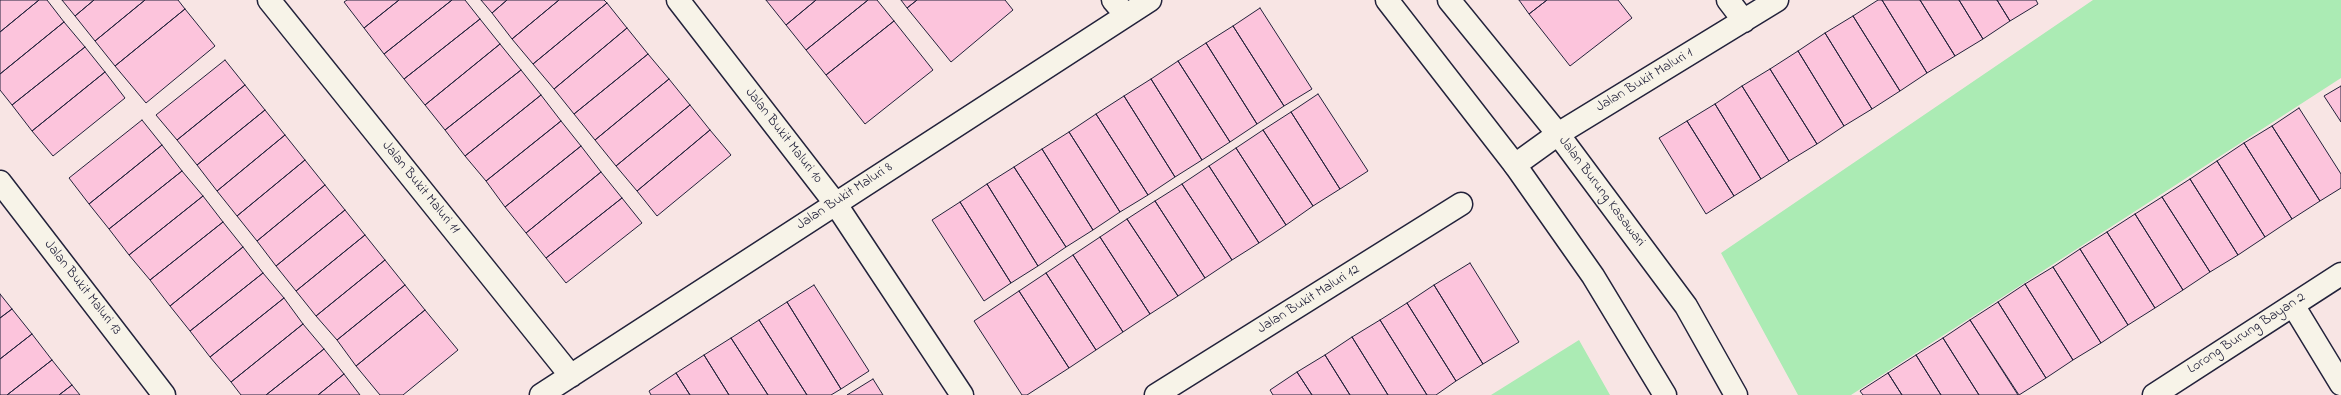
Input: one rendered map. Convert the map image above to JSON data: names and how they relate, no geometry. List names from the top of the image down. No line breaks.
{"streets":{"street":["Jalan Bukit Maluri 1","Jalan Bukit Maluri 10","Jalan Bukit Maluri 11","Jalan Burung Kasawari","Jalan Bukit Maluri 8","Jalan Bukit Maluri 13","Jalan Bukit Maluri 12","Lorong Burung Bayan 2"]},"crossings":[["Jalan Bukit Maluri 1","Jalan Burung Kasawari"],["Jalan Bukit Maluri 10","Jalan Bukit Maluri 8"],["Jalan Bukit Maluri 11","Jalan Bukit Maluri 8"]]}
